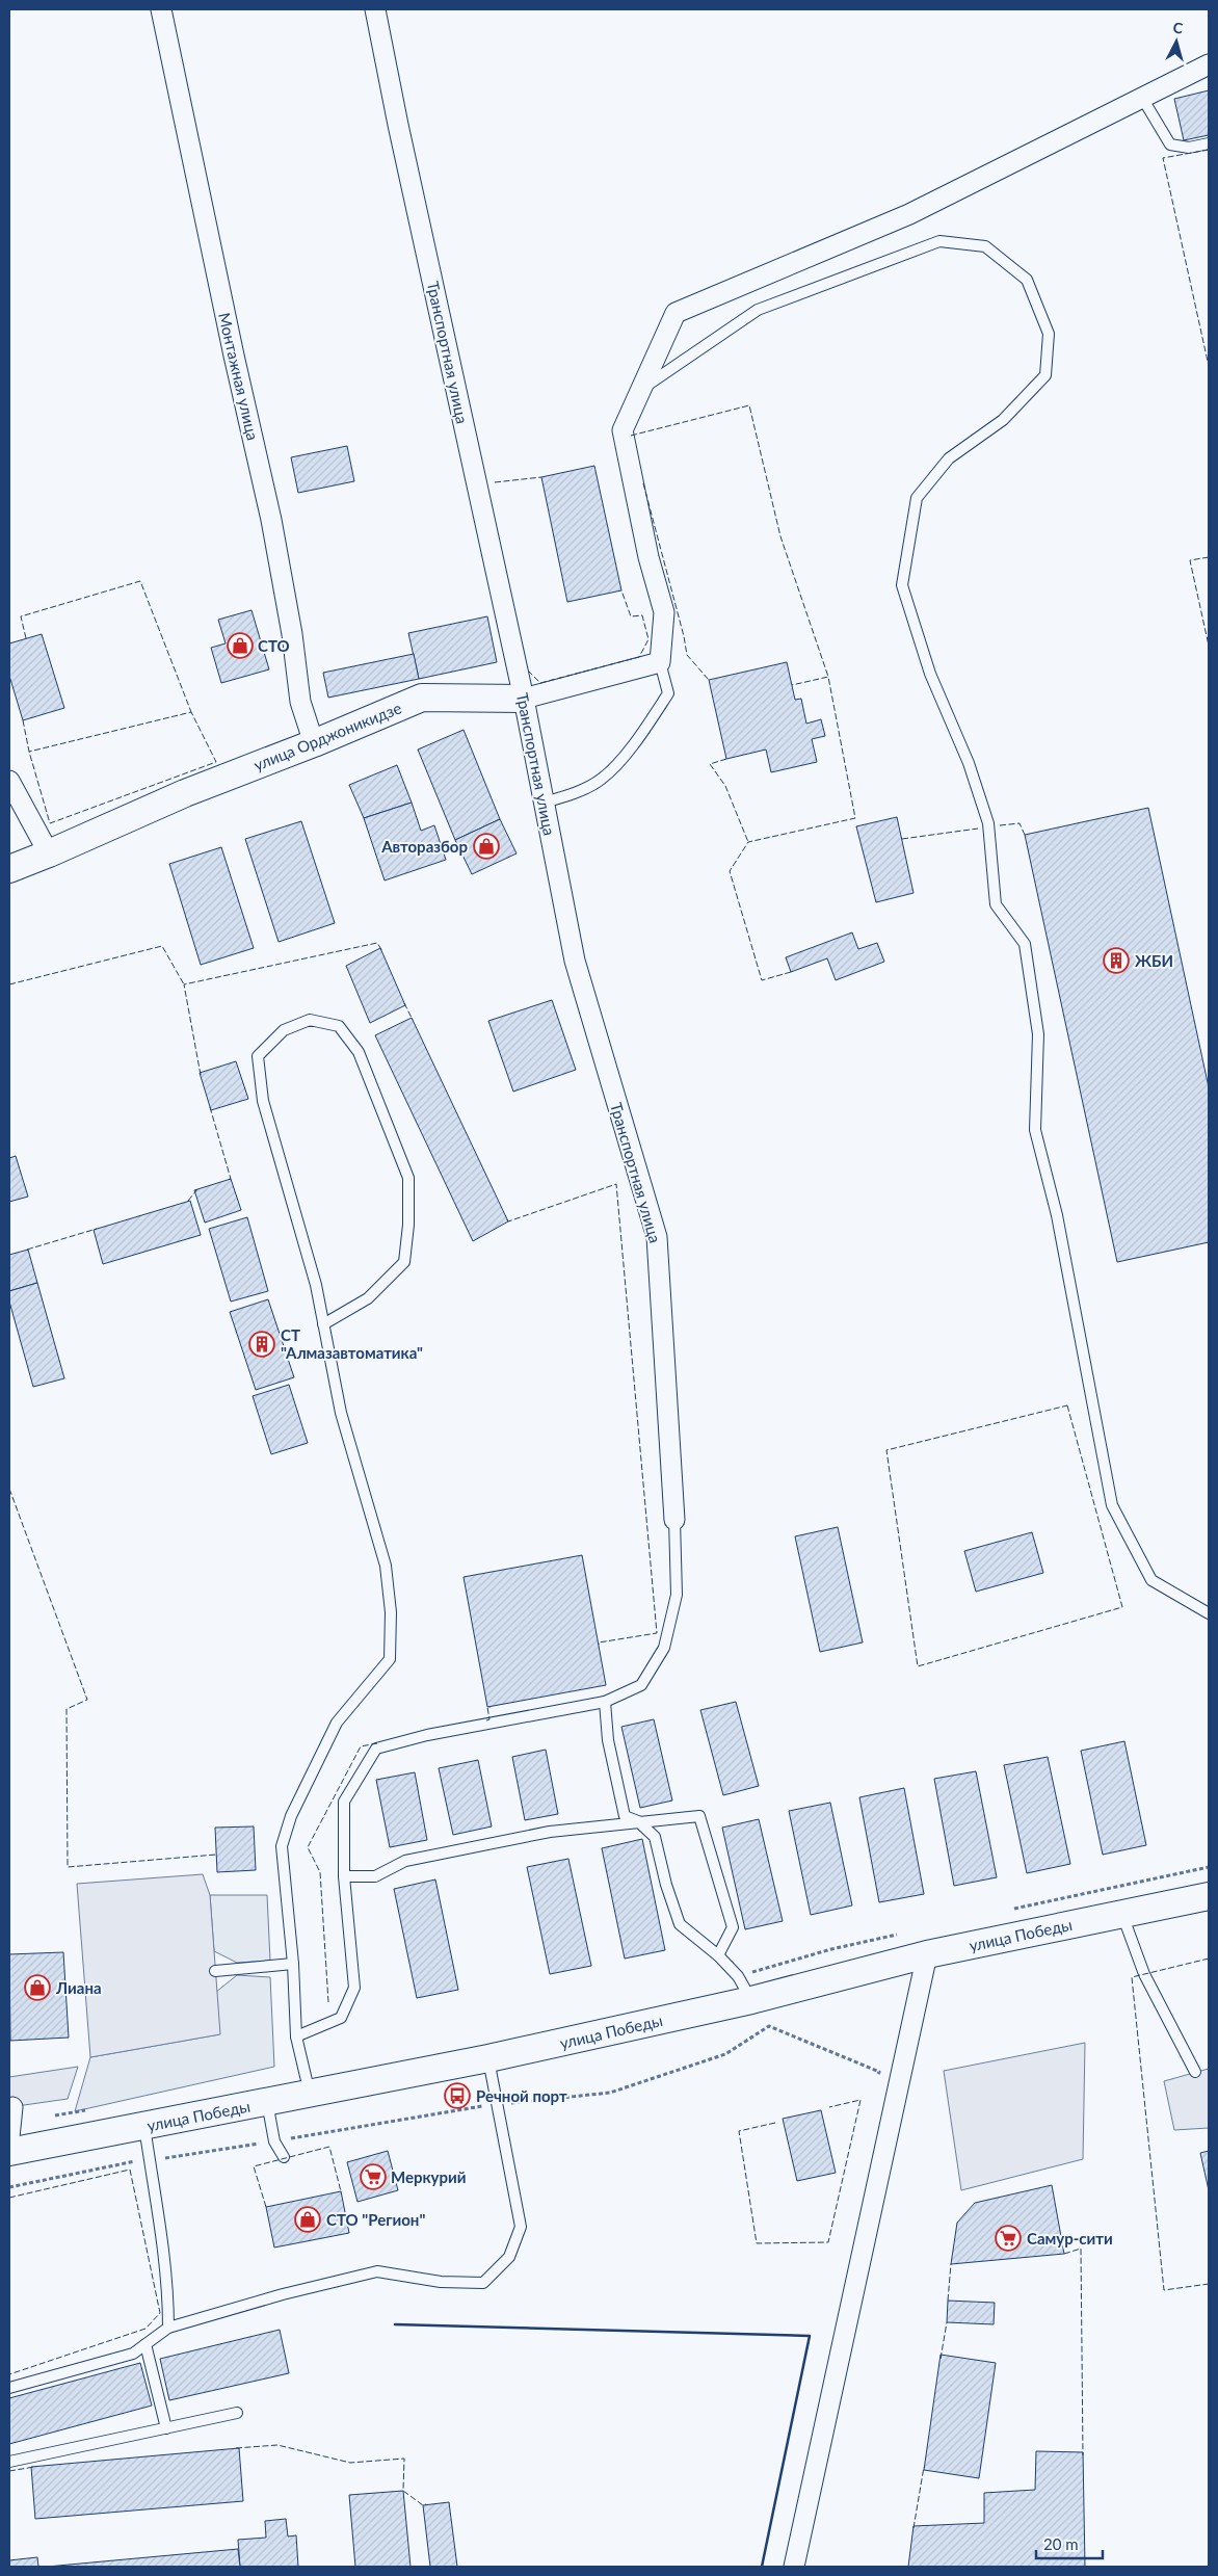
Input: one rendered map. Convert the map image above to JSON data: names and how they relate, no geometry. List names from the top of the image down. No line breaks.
{"streets":{"main road":["улица Орджоникидзе","улица Победы"],"street":["Транспортная улица","Монтажная улица"]},"crossings":[["Транспортная улица","улица Орджоникидзе"],["Монтажная улица","улица Орджоникидзе"]],"places":{"shop":["СТО","Авторазбор","Лиана","СТО \"Регион\""],"building":["ЖБИ","СТ \"Алмазавтоматика\""],"bus stop":["Речной порт"],"supermarket":["Меркурий","Самур-сити"]},"scale_bar":"20 m","north":"top"}
